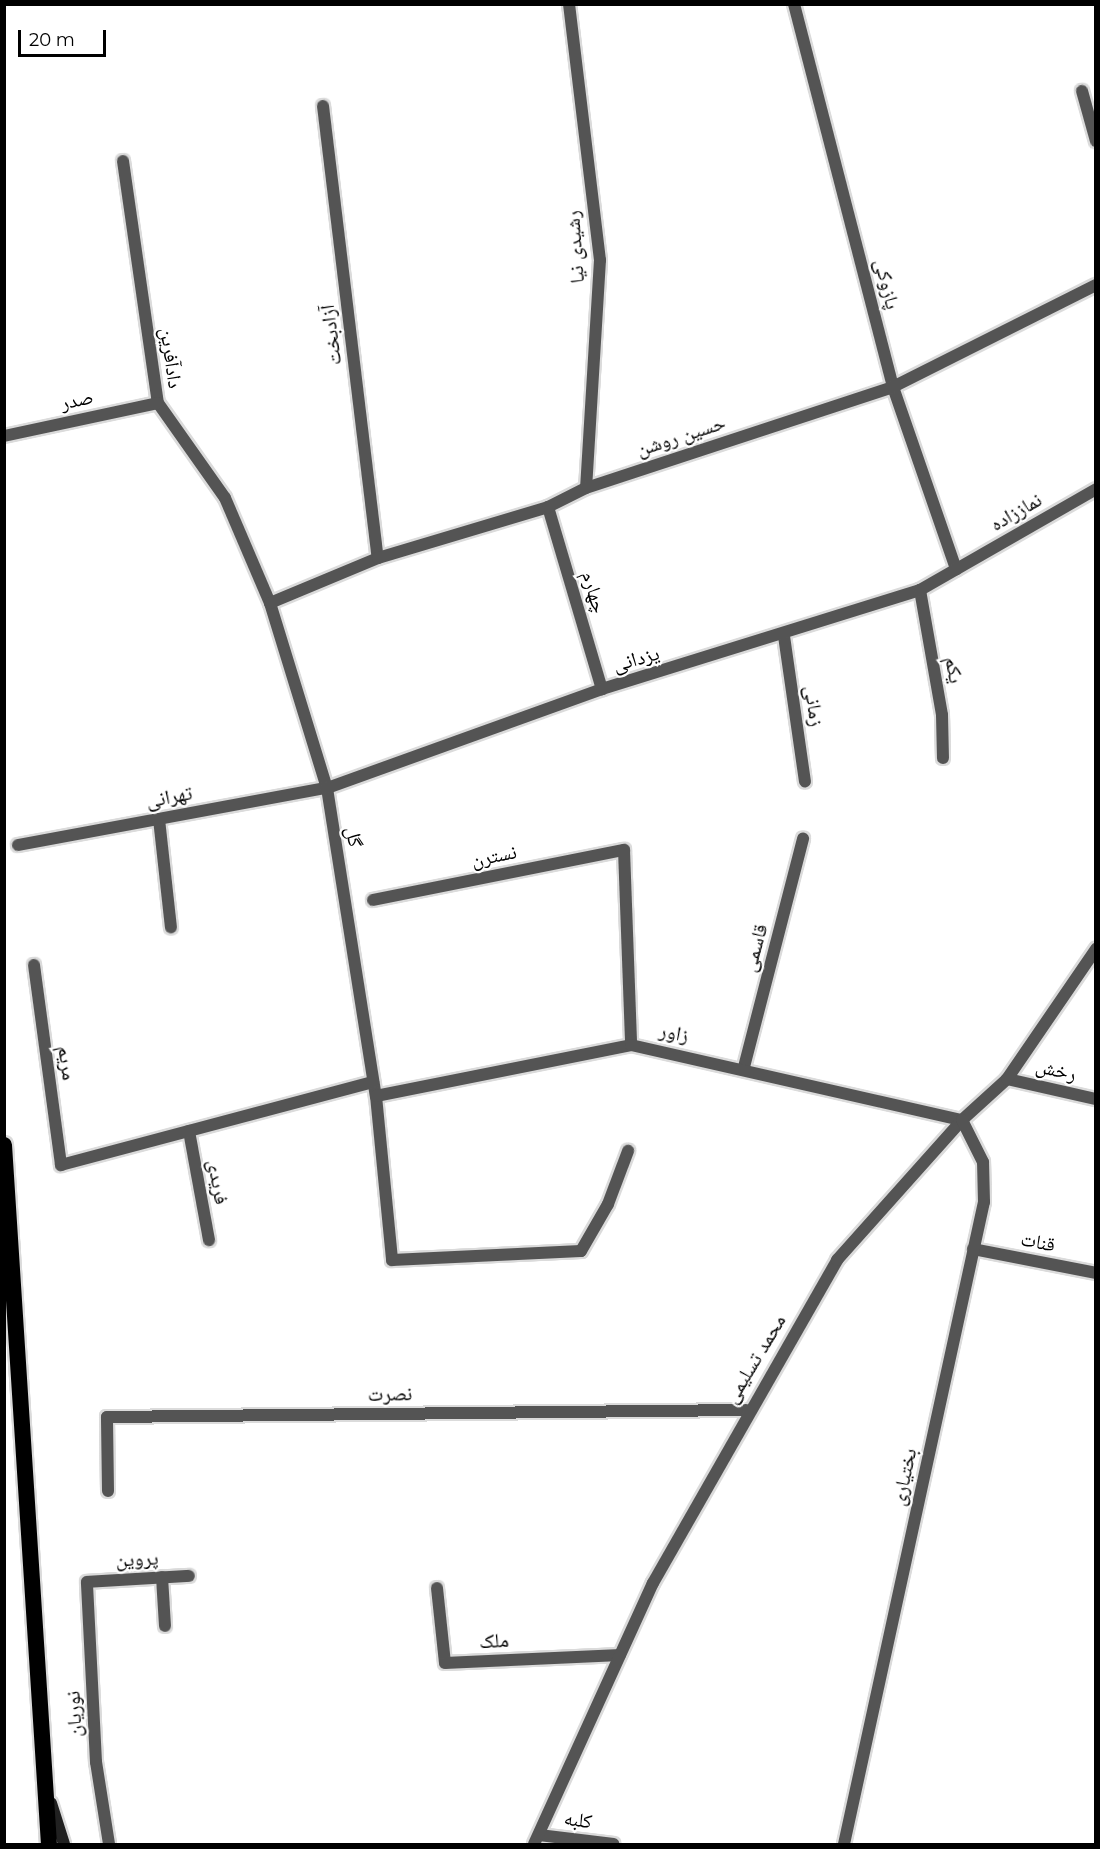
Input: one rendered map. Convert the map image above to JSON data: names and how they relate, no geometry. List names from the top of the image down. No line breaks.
{"streets":{"street":["رشیدی نیا","پازوکی","آزادبخت","دادآفرین","صدر","حسین روشن","نماززاده","چهارم","یزدانی","یکم","زمانی","تهرانی","گل","نسترن","قاسمی","زاور","مریم","رخش","فریدی","قنات","محمد تسلیمی","نصرت","بختیاری","پروین","ملک","نوریان","کلبه"]},"crossings":[["رشیدی نیا","حسین روشن"],["پازوکی","حسین روشن"],["پازوکی","نماززاده"],["پازوکی","یزدانی"],["آزادبخت","حسین روشن"],["دادآفرین","صدر"],["دادآفرین","حسین روشن"],["دادآفرین","گل"],["حسین روشن","چهارم"],["حسین روشن","گل"],["نماززاده","یزدانی"],["چهارم","یزدانی"],["یزدانی","یکم"],["یزدانی","زمانی"],["یزدانی","تهرانی"],["یزدانی","گل"],["تهرانی","گل"],["گل","زاور"],["نسترن","زاور"],["قاسمی","زاور"],["زاور","محمد تسلیمی"],["زاور","بختیاری"],["مریم","فریدی"],["رخش","محمد تسلیمی"],["قنات","بختیاری"],["محمد تسلیمی","نصرت"],["محمد تسلیمی","بختیاری"],["محمد تسلیمی","ملک"],["محمد تسلیمی","کلبه"],["پروین","نوریان"]],"scale_bar":"20 m"}
